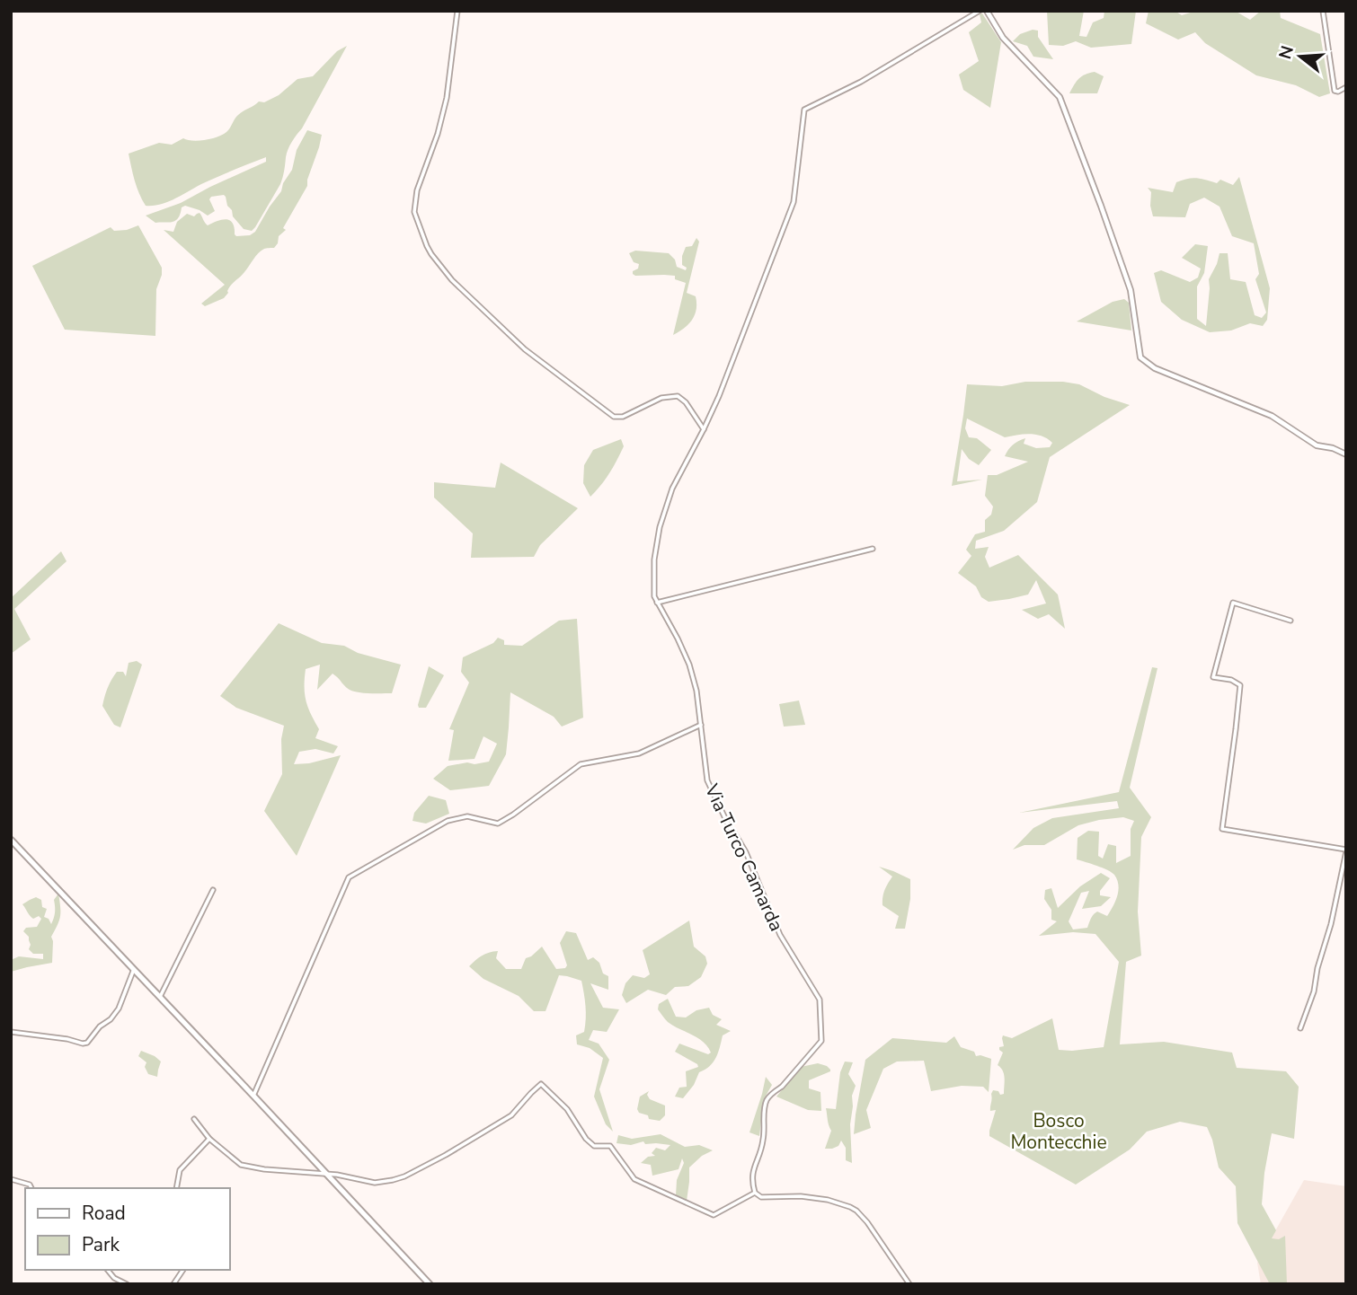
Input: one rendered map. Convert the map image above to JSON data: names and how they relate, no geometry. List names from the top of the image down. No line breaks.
{"streets":{"street":["Via Turco Camarda"]},"parks":["Bosco Montecchie"],"legend":["Road","Park"],"north":"left"}
